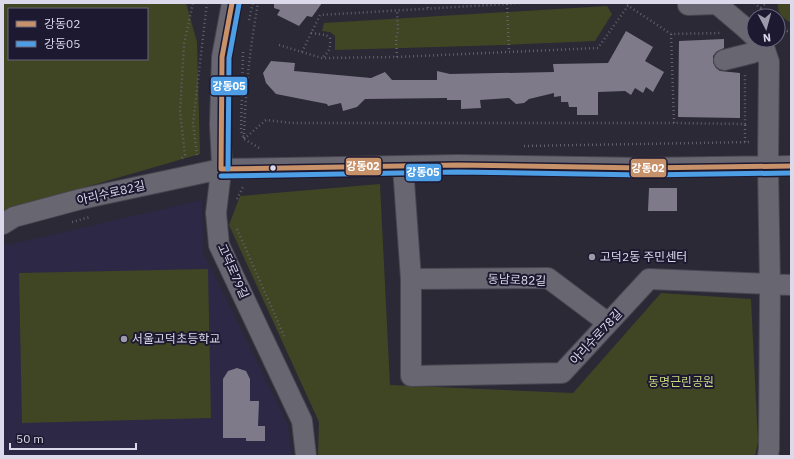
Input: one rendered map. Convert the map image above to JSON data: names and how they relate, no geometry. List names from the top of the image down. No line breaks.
{"streets":{"street":["아리수로82길","고덕로79길","동남로82길","아리수로78길"]},"crossings":[["아리수로82길","고덕로79길"],["동남로82길","아리수로78길"]],"parks":["동명근린공원"],"places":["고덕2동 주민센터","서울고덕초등학교"],"lines":["transit line 강동02","transit line 강동05"],"legend":["강동02","강동05"],"scale_bar":"50 m","north":"bottom"}
